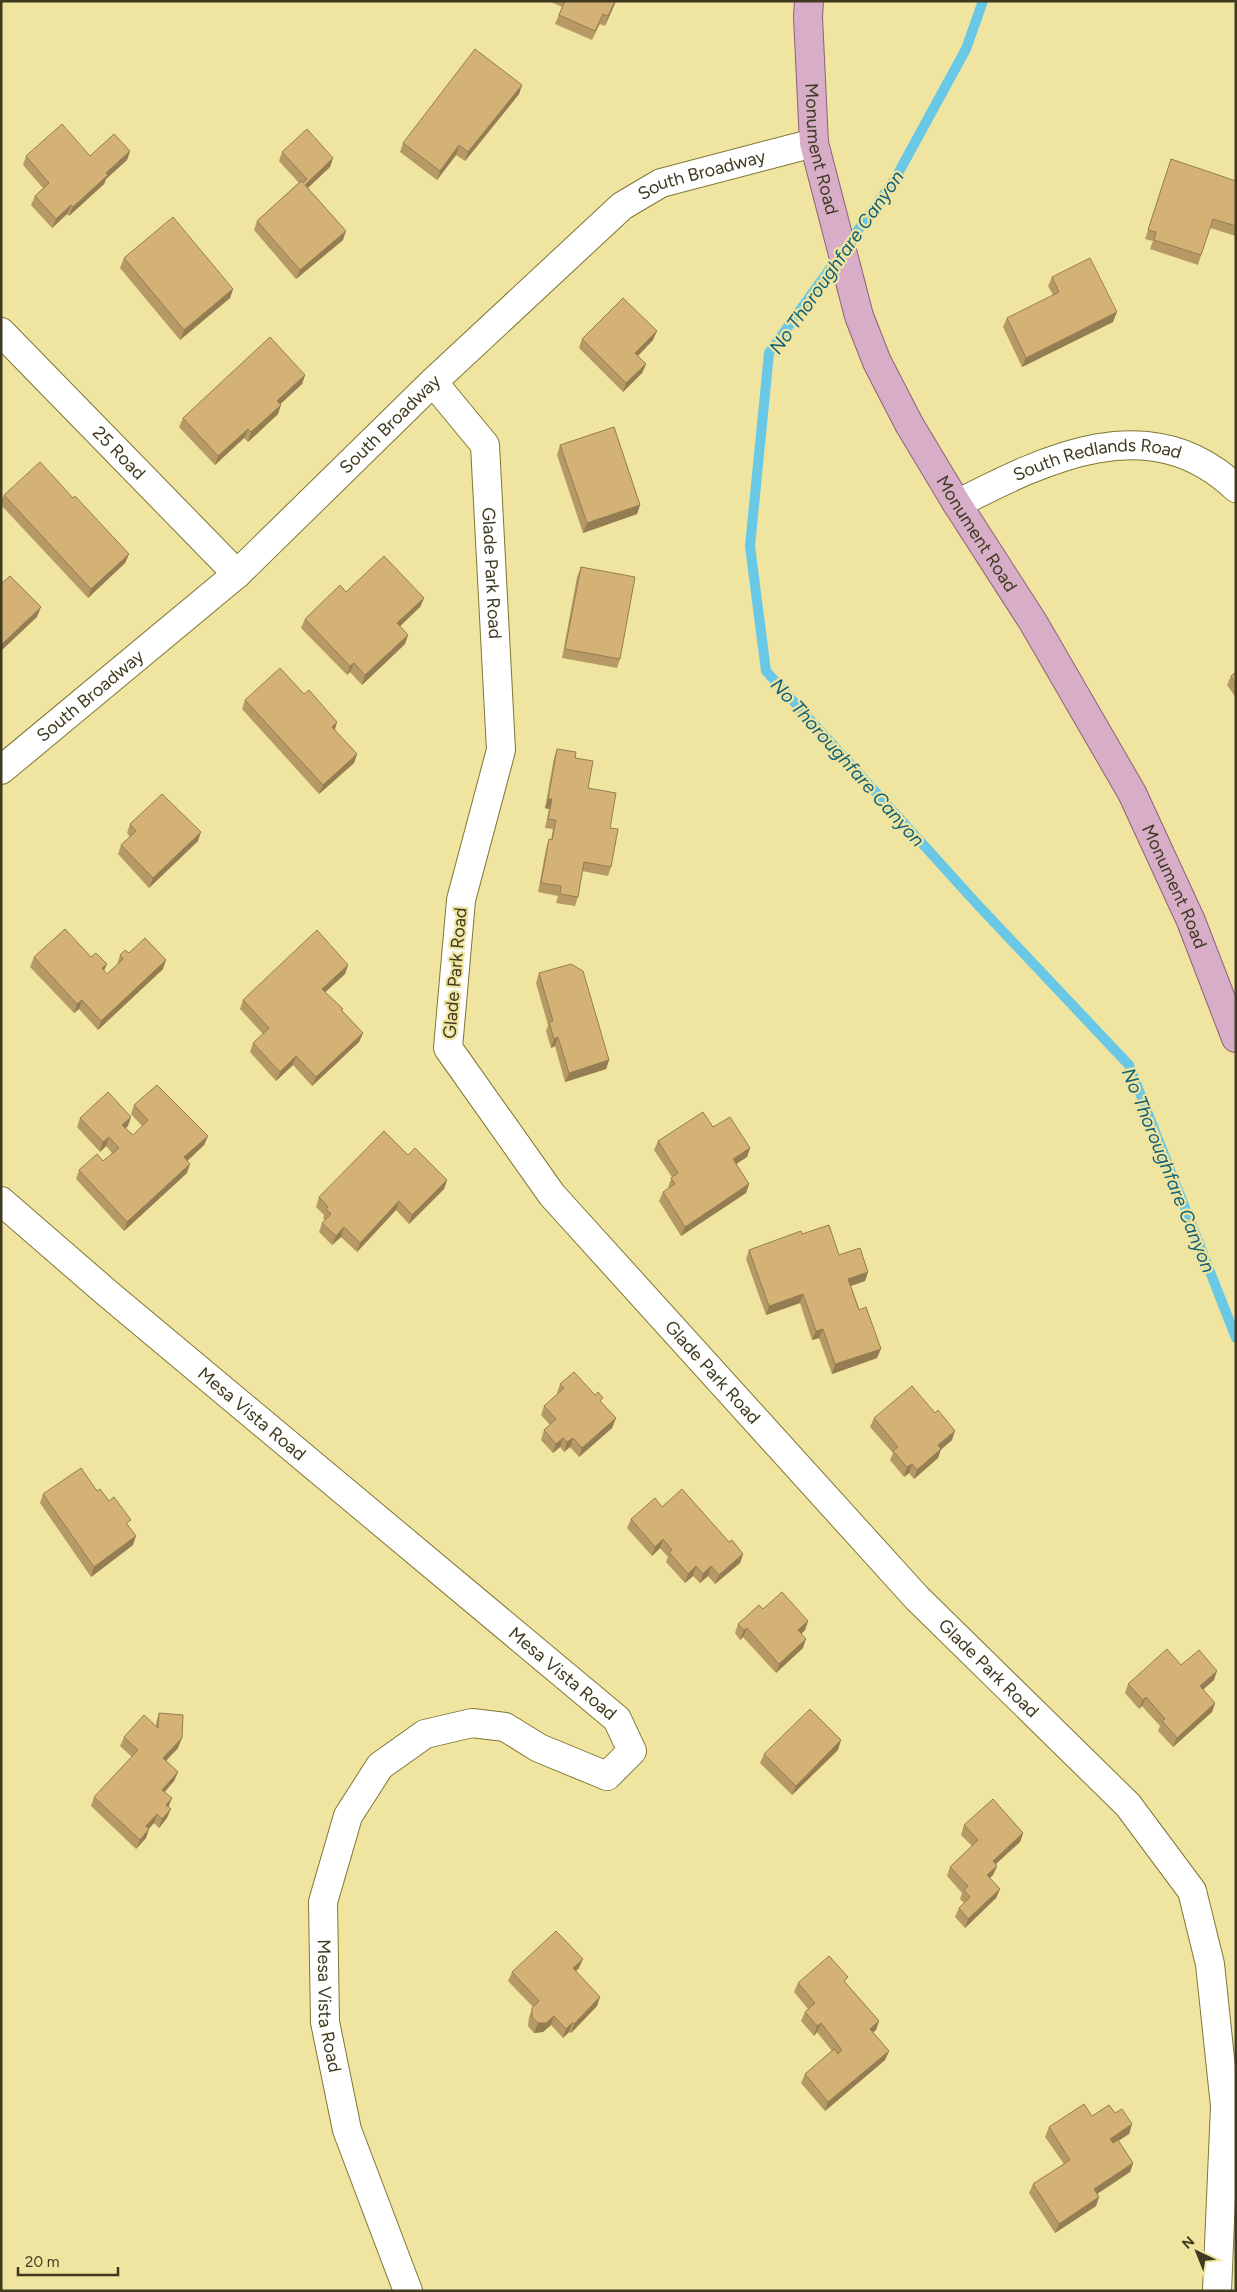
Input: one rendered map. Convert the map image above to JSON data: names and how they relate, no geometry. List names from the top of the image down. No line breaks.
{"streets":{"main road":["Monument Road"],"street":["South Broadway","25 Road","South Redlands Road","Glade Park Road","Mesa Vista Road"]},"crossings":[["Monument Road","South Broadway"],["Monument Road","South Redlands Road"],["South Broadway","25 Road"],["South Broadway","Glade Park Road"]],"water":["No Thoroughfare Canyon"],"scale_bar":"20 m","north":"top left"}
